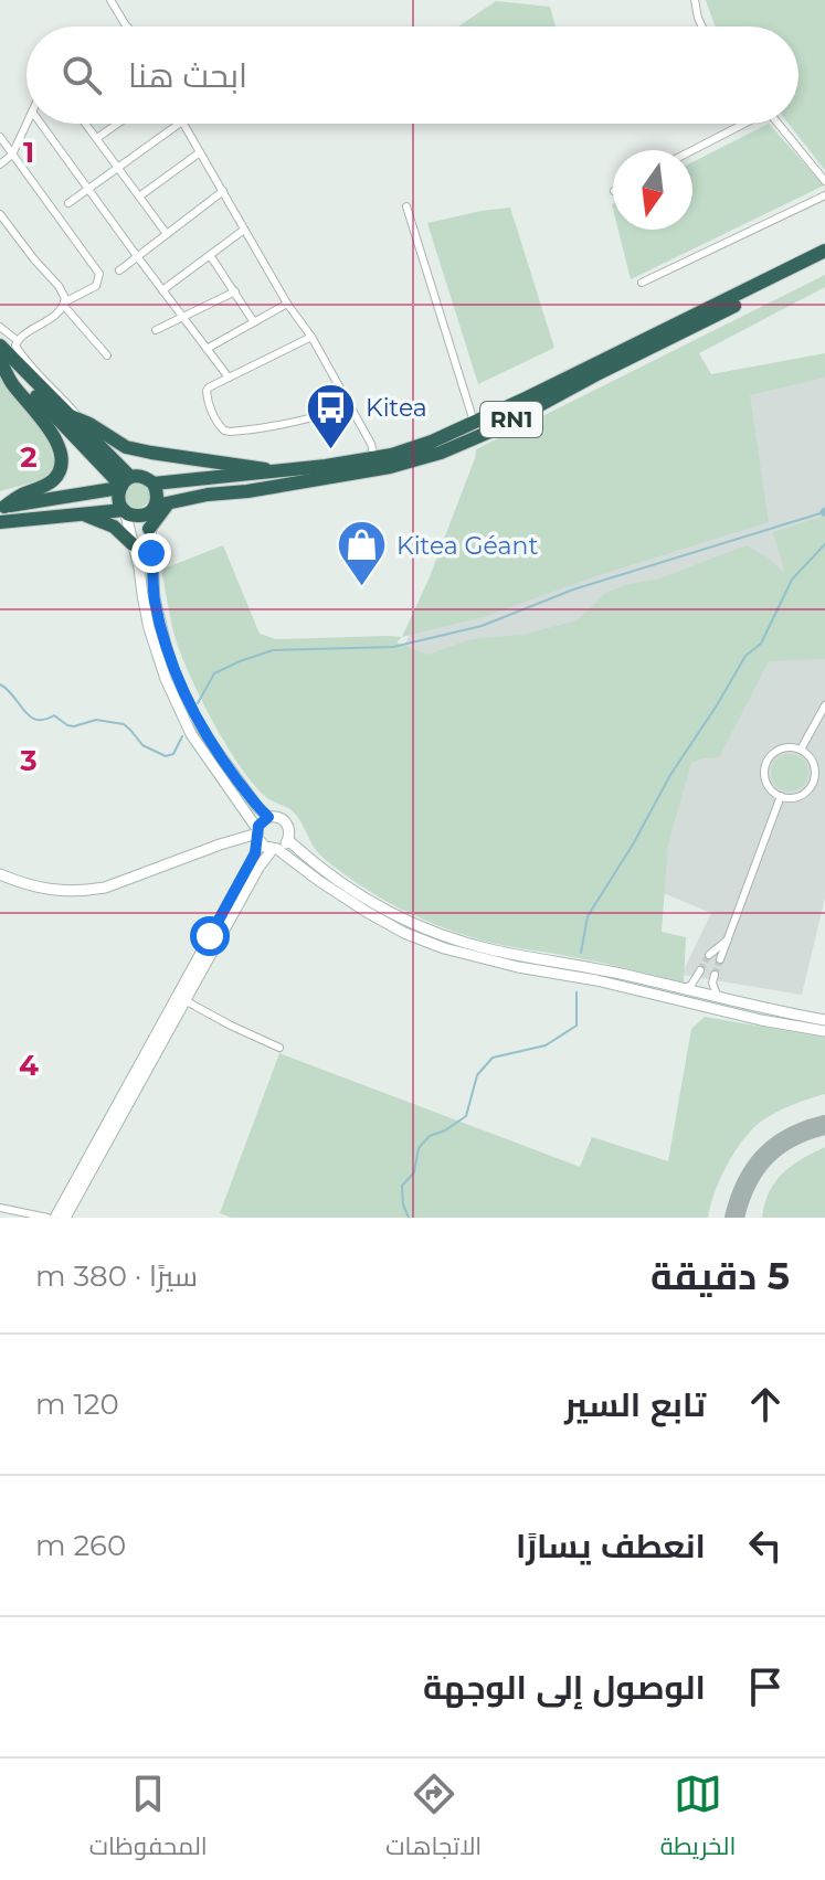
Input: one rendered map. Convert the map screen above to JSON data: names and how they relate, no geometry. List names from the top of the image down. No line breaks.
{"streets":{"highway":["RN1"]},"places":{"bus stop":["Kitea"],"shop":["Kitea Géant"]},"north":"bottom","page":{"search":"ابحث هنا","heading":["5 دقيقة","سيرًا · 380 m"],"list":[["تابع السير","120 m"],["انعطف يسارًا","260 m"],"الوصول إلى الوجهة"],"nav":["الخريطة","الاتجاهات","المحفوظات"]},"grid":{"rows":["1","2","3","4"]}}
